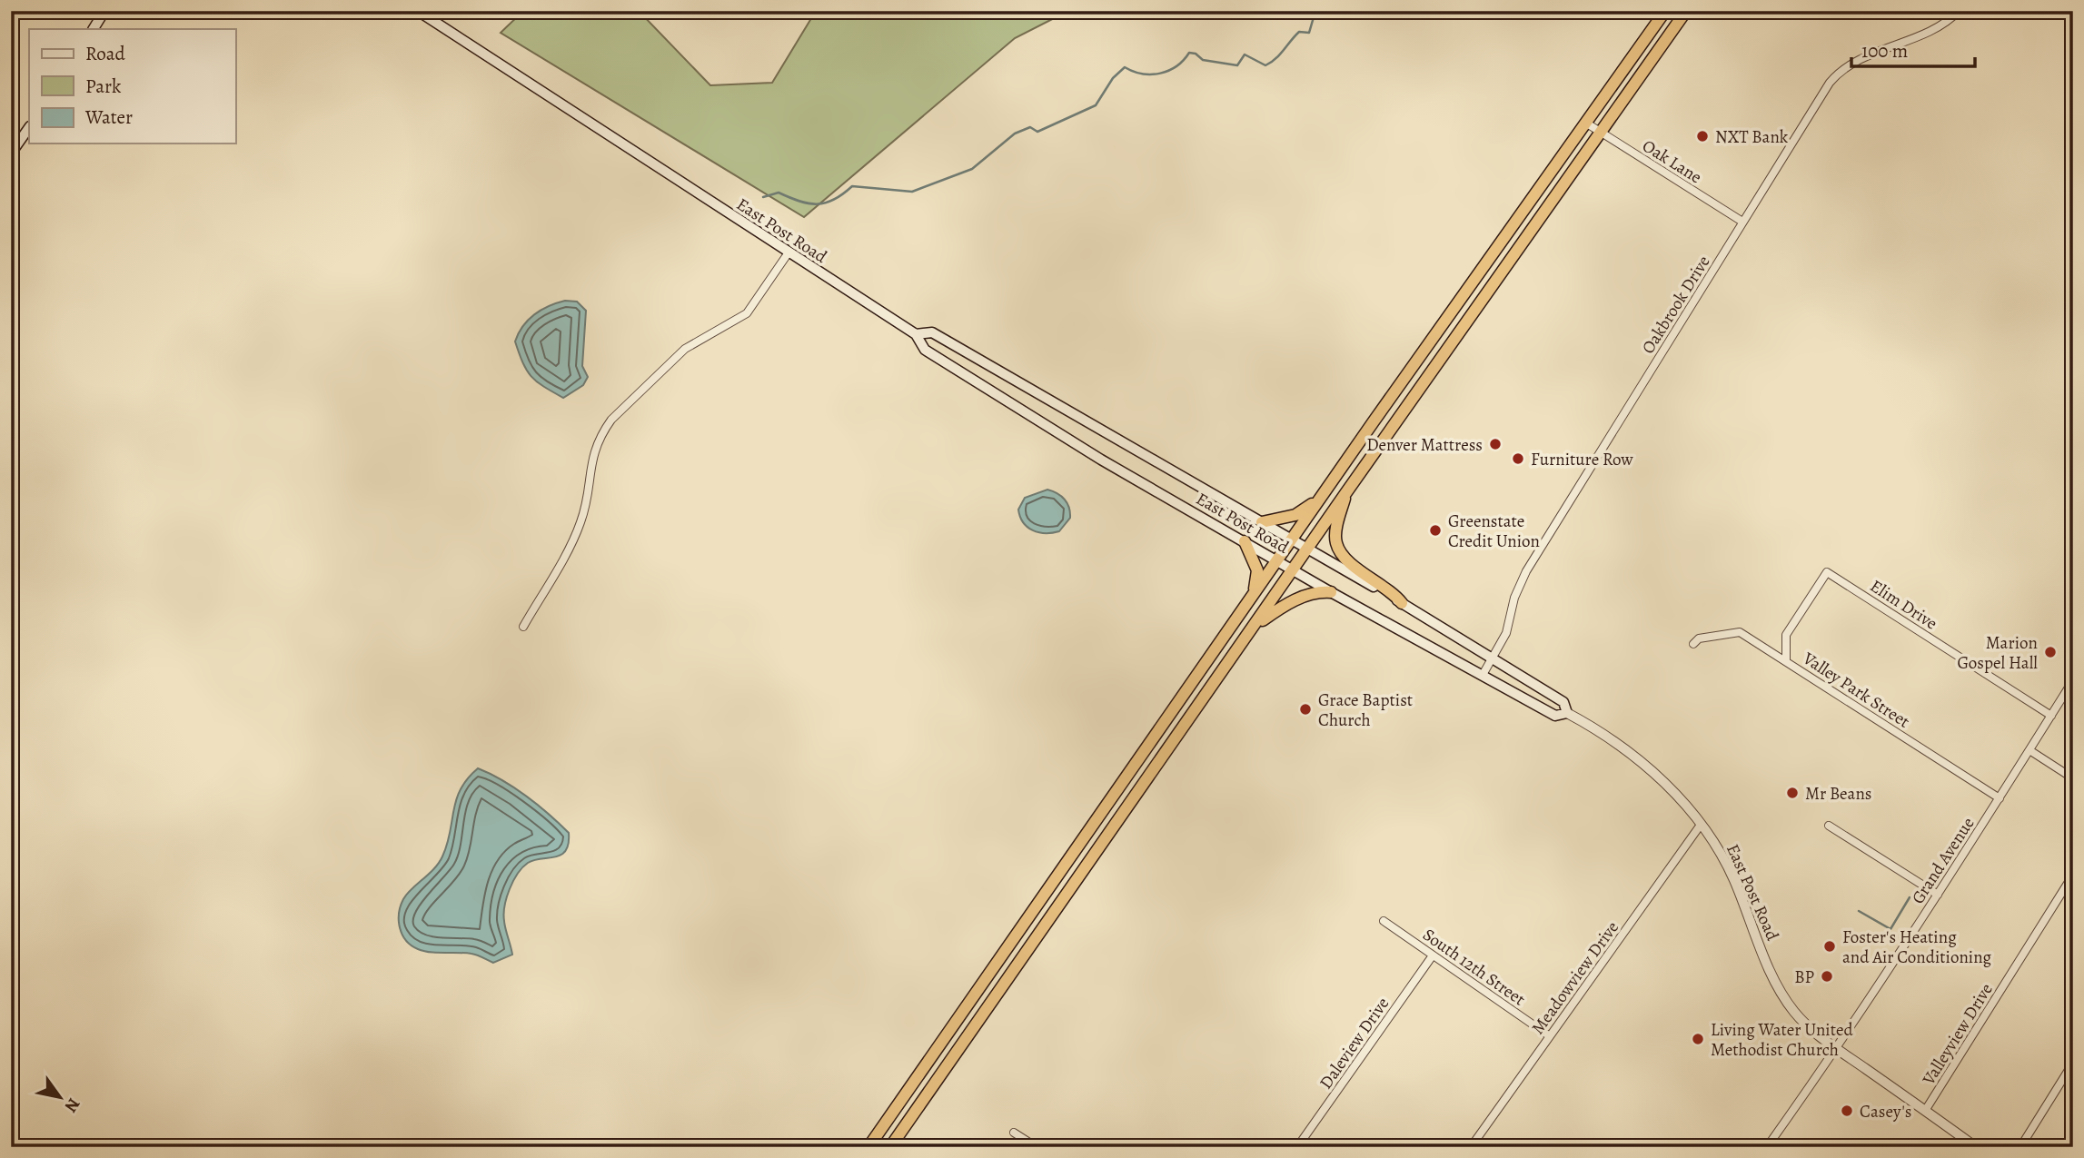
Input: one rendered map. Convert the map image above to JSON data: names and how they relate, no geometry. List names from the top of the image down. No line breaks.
{"streets":{"main road":["East Post Road"],"street":["Oak Lane","Oakbrook Drive","Elim Drive","Valley Park Street","Grand Avenue","South 12th Street","Meadowview Drive","Valleyview Drive","Daleview Drive"]},"crossings":[["Oak Lane","Oakbrook Drive"],["East Post Road","Oakbrook Drive"],["East Post Road","Grand Avenue"],["East Post Road","Meadowview Drive"],["East Post Road","Valleyview Drive"],["Elim Drive","Valley Park Street"],["Elim Drive","Grand Avenue"],["Valley Park Street","Grand Avenue"],["South 12th Street","Meadowview Drive"],["South 12th Street","Daleview Drive"]],"places":["NXT Bank","Denver Mattress","Furniture Row","Greenstate Credit Union","Marion Gospel Hall","Grace Baptist Church","Mr Beans","Foster's Heating and Air Conditioning","BP","Living Water United Methodist Church","Casey's"],"legend":["Road","Park","Water"],"scale_bar":"100 m","north":"bottom right"}
